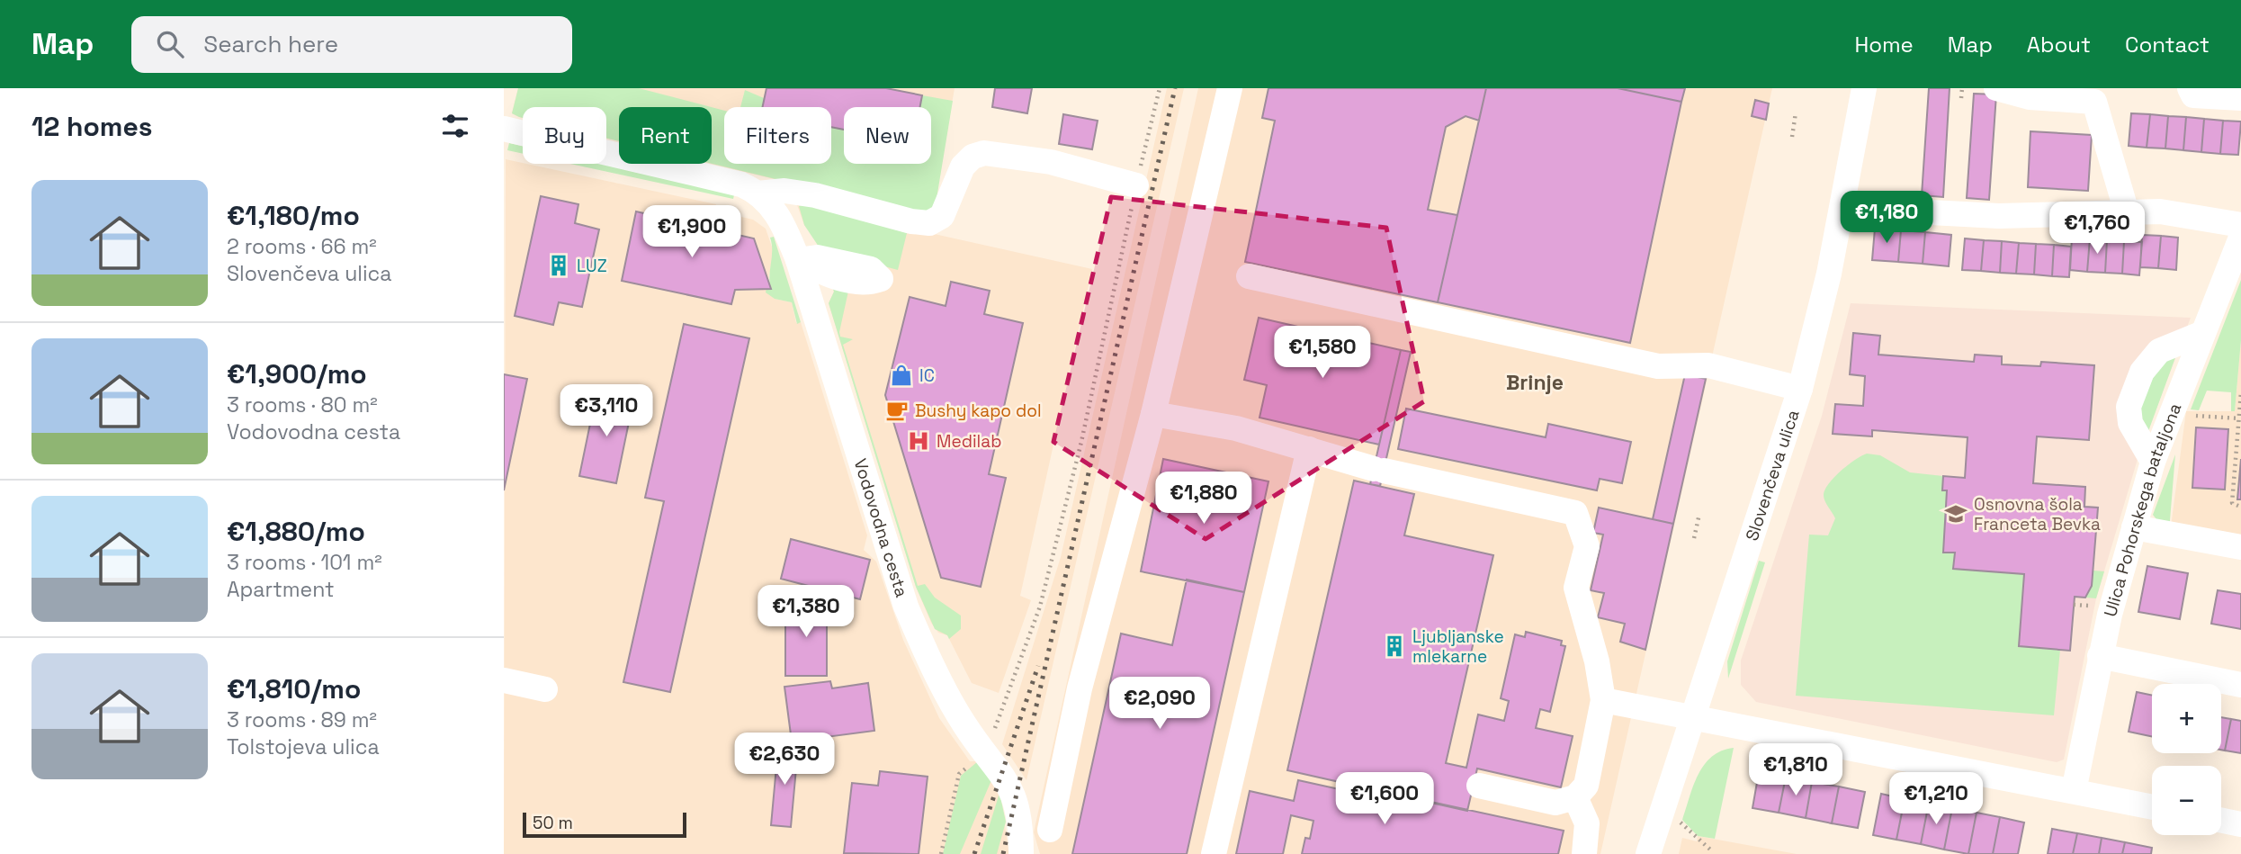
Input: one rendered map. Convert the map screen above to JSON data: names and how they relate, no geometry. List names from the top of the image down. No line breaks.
{"streets":{"street":["Slovenčeva ulica","Ulica Pohorskega bataljona","Vodovodna cesta"]},"districts":["Brinje"],"places":{"building":["LUZ","Ljubljanske mlekarne"],"shop":["IC"],"cafe":["Bushy kapo dol"],"hospital":["Medilab"],"school or university":["Osnovna šola Franceta Bevka"]},"scale_bar":"50 m","page":{"header":"Map","search":"Search here","nav":["Home","Map","About","Contact"],"heading":"12 homes","chip":["Buy","Rent","Filters","New"],"list":[{"name":"€1,180/mo","note":"2 rooms · 66 m² · Slovenčeva ulica"},{"name":"€1,900/mo","note":"3 rooms · 80 m² · Vodovodna cesta"},{"name":"€1,880/mo","note":"3 rooms · 101 m² · Apartment"},{"name":"€1,810/mo","note":"3 rooms · 89 m² · Tolstojeva ulica"}],"price":["€1,180","€1,760","€1,900","€1,580","€3,110","€1,880","€1,380","€2,090","€2,630","€1,810","€1,600","€1,210"],"map_buttons":["+","−"],"scale":"50 m"}}
